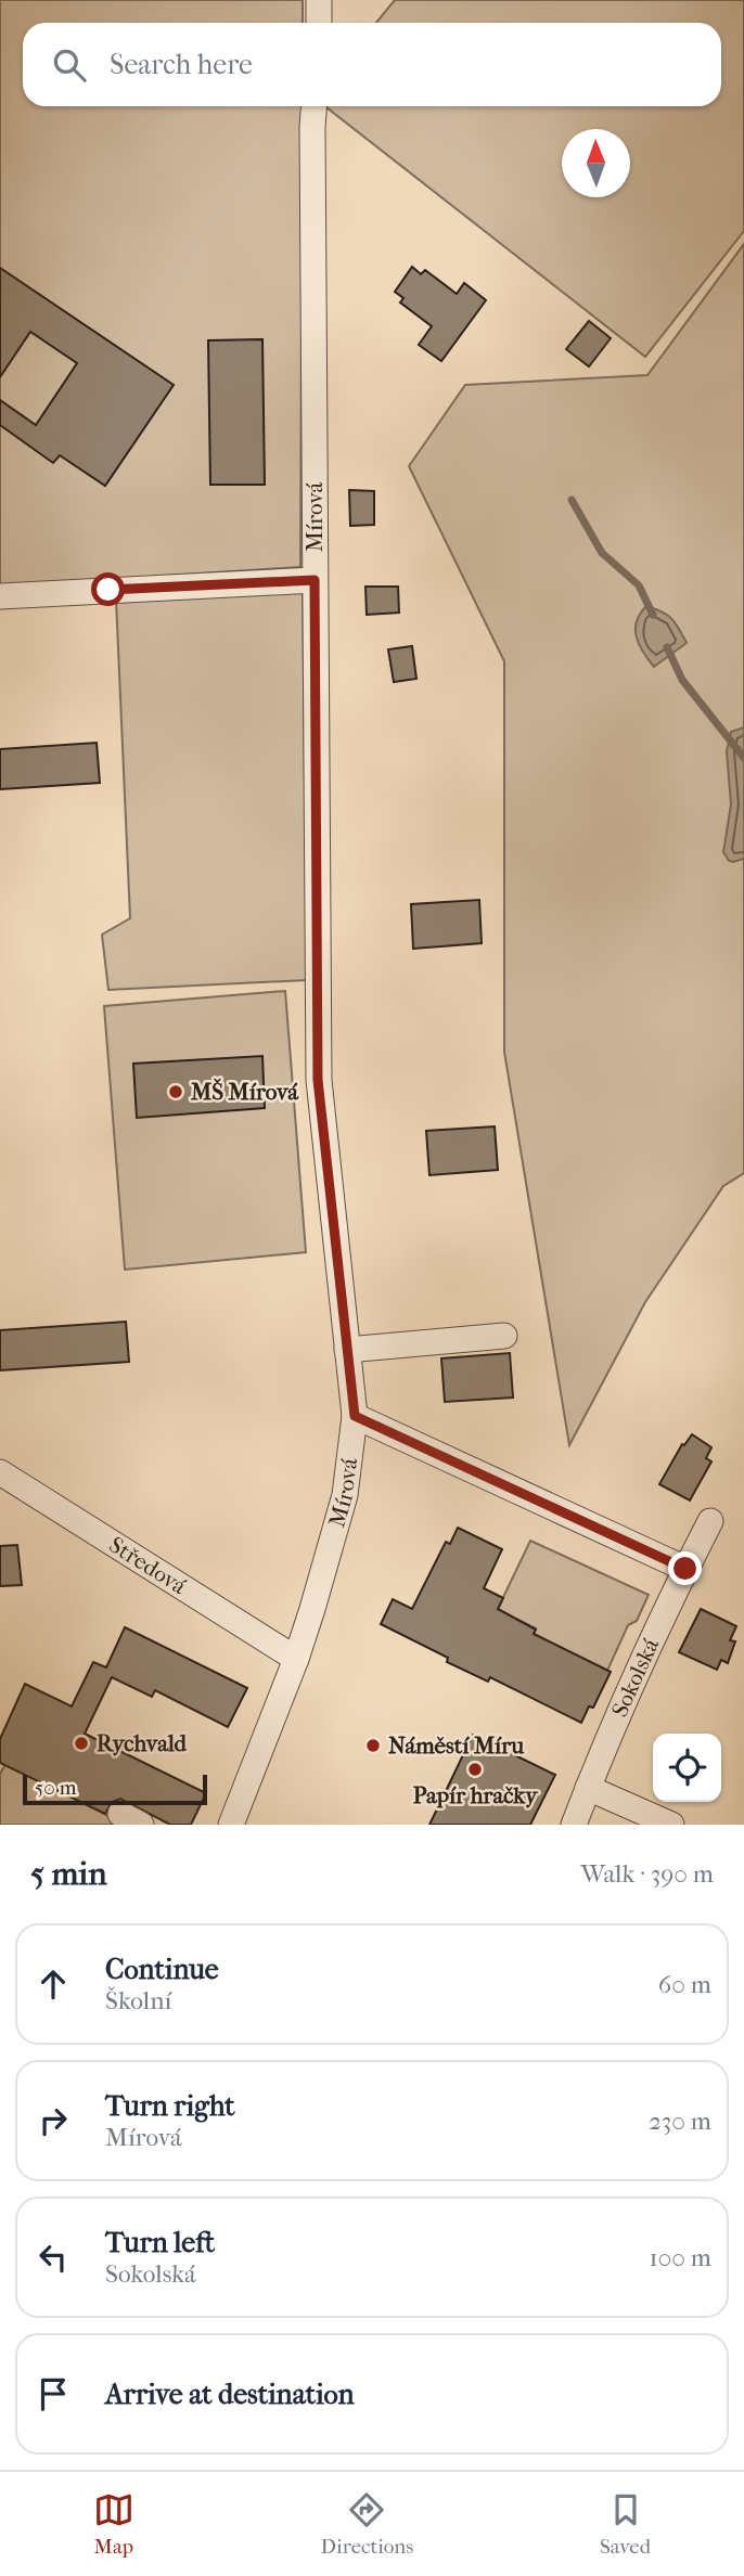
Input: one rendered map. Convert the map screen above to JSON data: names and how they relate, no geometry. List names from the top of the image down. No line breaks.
{"streets":{"street":["Mírová","Středová","Sokolská"]},"crossings":[["Mírová","Středová"]],"places":["MŠ Mírová","Rychvald","Náměstí Míru","Papír hračky"],"scale_bar":"50 m","north":"top","page":{"search":"Search here","scale":"50 m","heading":["5 min","Walk · 390 m"],"list":[["Continue","Školní","60 m"],["Turn right","Mírová","230 m"],["Turn left","Sokolská","100 m"],"Arrive at destination"],"nav":["Map","Directions","Saved"]}}
